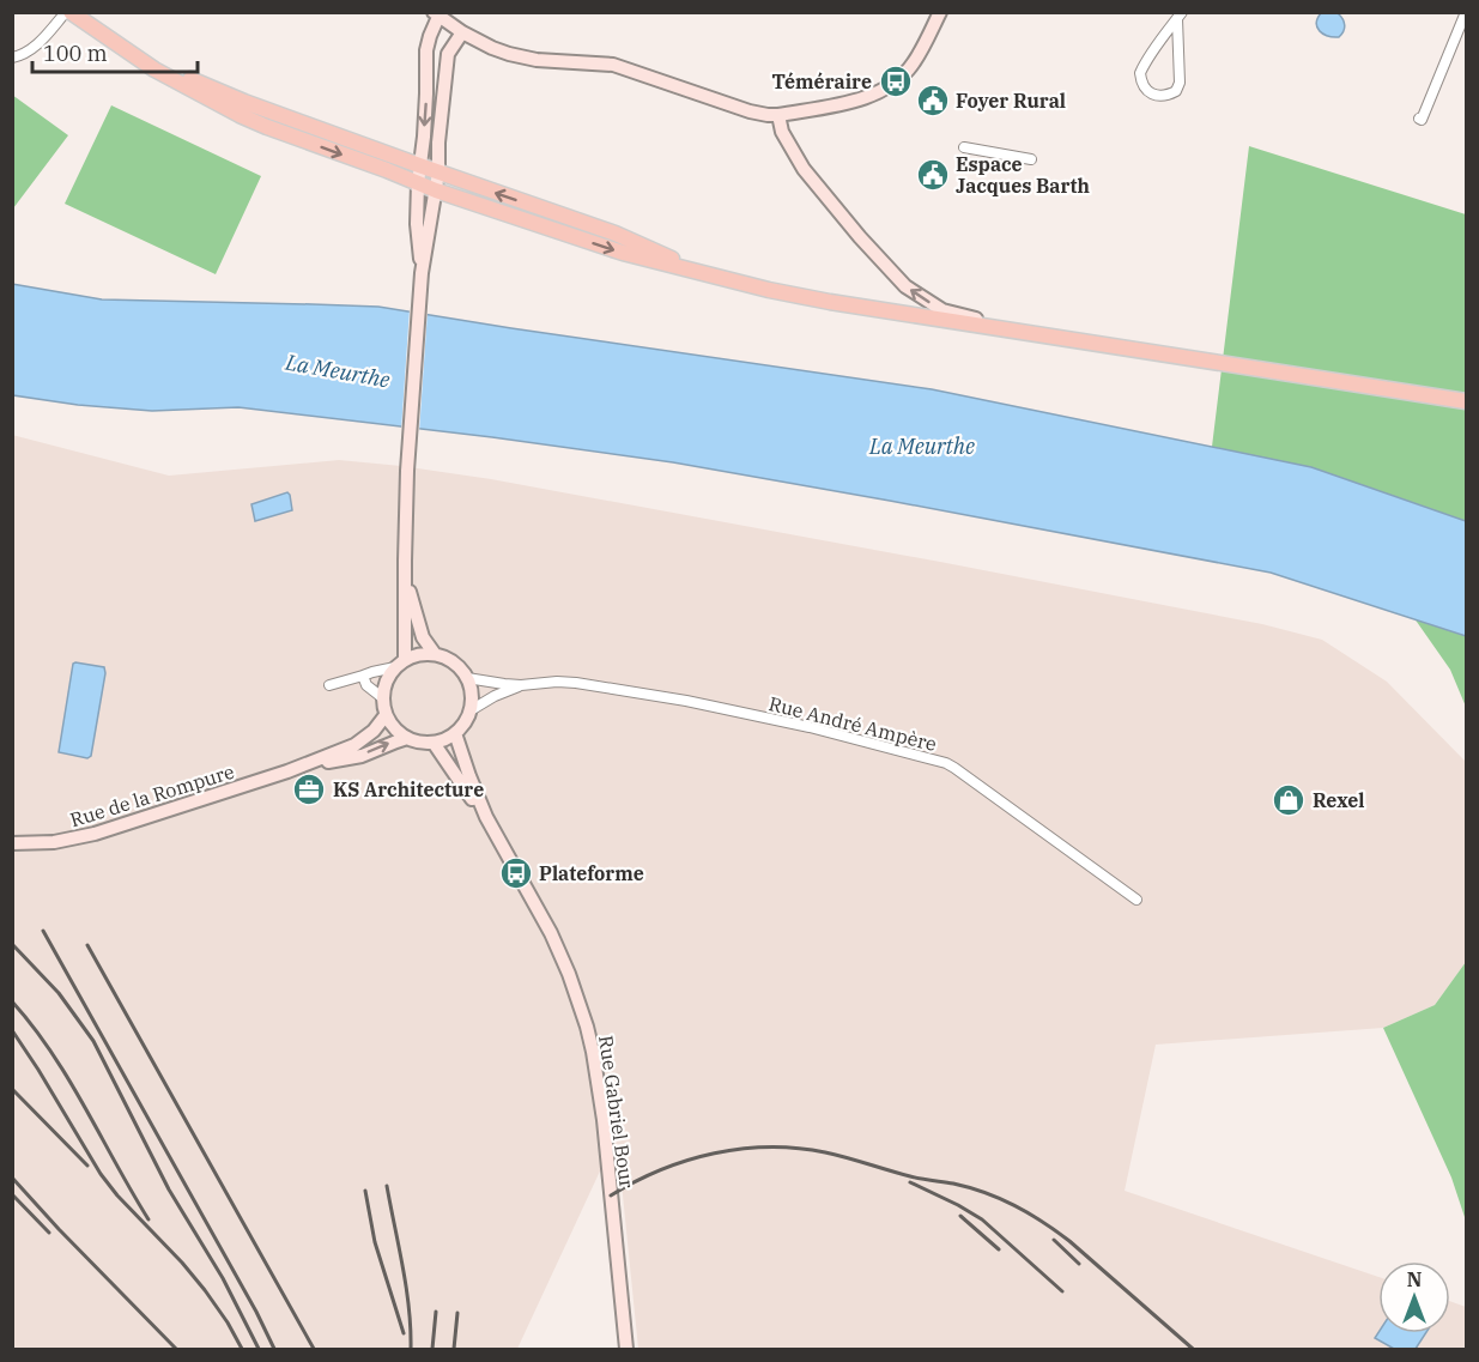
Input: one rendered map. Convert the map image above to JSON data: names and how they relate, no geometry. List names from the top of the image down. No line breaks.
{"streets":{"main road":["Rue de la Rompure","Rue Gabriel Bour"],"street":["Rue André Ampère"]},"crossings":[["Rue de la Rompure","Rue Gabriel Bour"]],"water":["La Meurthe"],"places":{"bus stop":["Téméraire","Plateforme"],"public building":["Foyer Rural","Espace Jacques Barth"],"office":["KS Architecture"],"shop":["Rexel"]},"scale_bar":"100 m","north":"top"}
